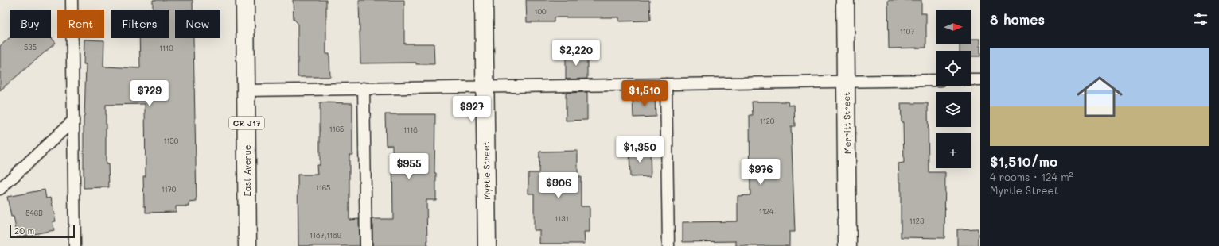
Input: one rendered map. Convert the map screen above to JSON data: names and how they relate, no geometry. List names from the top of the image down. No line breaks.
{"streets":{"street":["CR J17","Merritt Street","East Avenue","Myrtle Street"]},"house_numbers":["100","1107","535","1110","1120","1165","1118","1150","1165","1170","1124","546B","1131","1123","1187,1189"],"scale_bar":"20 m","north":"right","page":{"heading":"8 homes","map_buttons":"+","chip":["Buy","Rent","Filters","New"],"list":[{"name":"$1,510/mo","note":"4 rooms · 124 m² · Myrtle Street"}],"price":["$2,220","$729","$1,510","$927","$1,350","$955","$976","$906"],"scale":"20 m"}}
